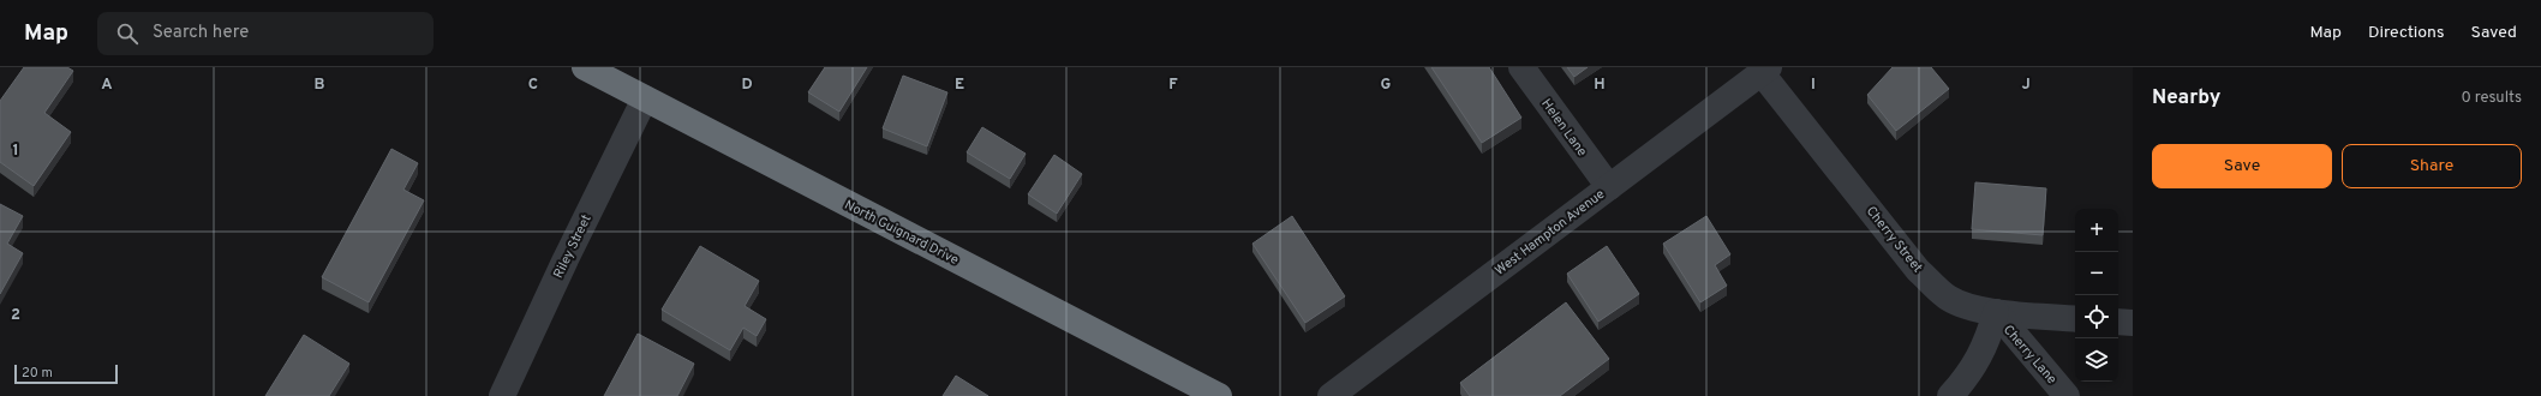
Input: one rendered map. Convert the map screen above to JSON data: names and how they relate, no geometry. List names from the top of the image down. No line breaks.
{"streets":{"highway":["North Guignard Drive"],"street":["Helen Lane","West Hampton Avenue","Cherry Street","Riley Street","Cherry Lane"]},"crossings":[["Helen Lane","West Hampton Avenue"],["North Guignard Drive","Riley Street"],["West Hampton Avenue","Cherry Street"],["Cherry Street","Cherry Lane"]],"scale_bar":"20 m","page":{"header":"Map","search":"Search here","nav":["Map","Directions","Saved"],"heading":["Nearby","0 results"],"buttons":["Save","Share"],"map_buttons":["+","−"],"scale":"20 m"},"grid":{"columns":["A","B","C","D","E","F","G","H","I","J"],"rows":["1","2"]}}
